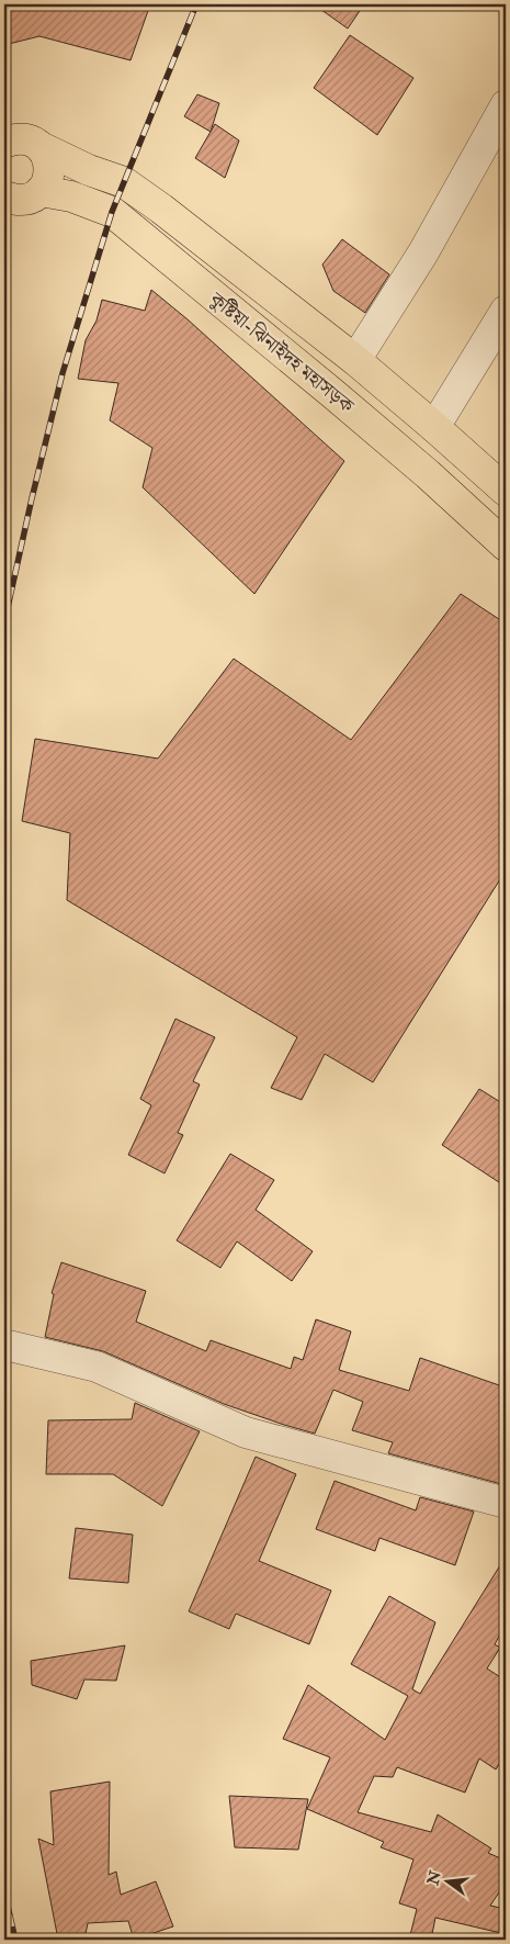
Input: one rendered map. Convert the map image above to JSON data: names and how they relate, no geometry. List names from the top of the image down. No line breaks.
{"streets":{"highway":["কুষ্টিয়া-ঝিনাইদহ মহাসড়ক"]},"north":"left"}
